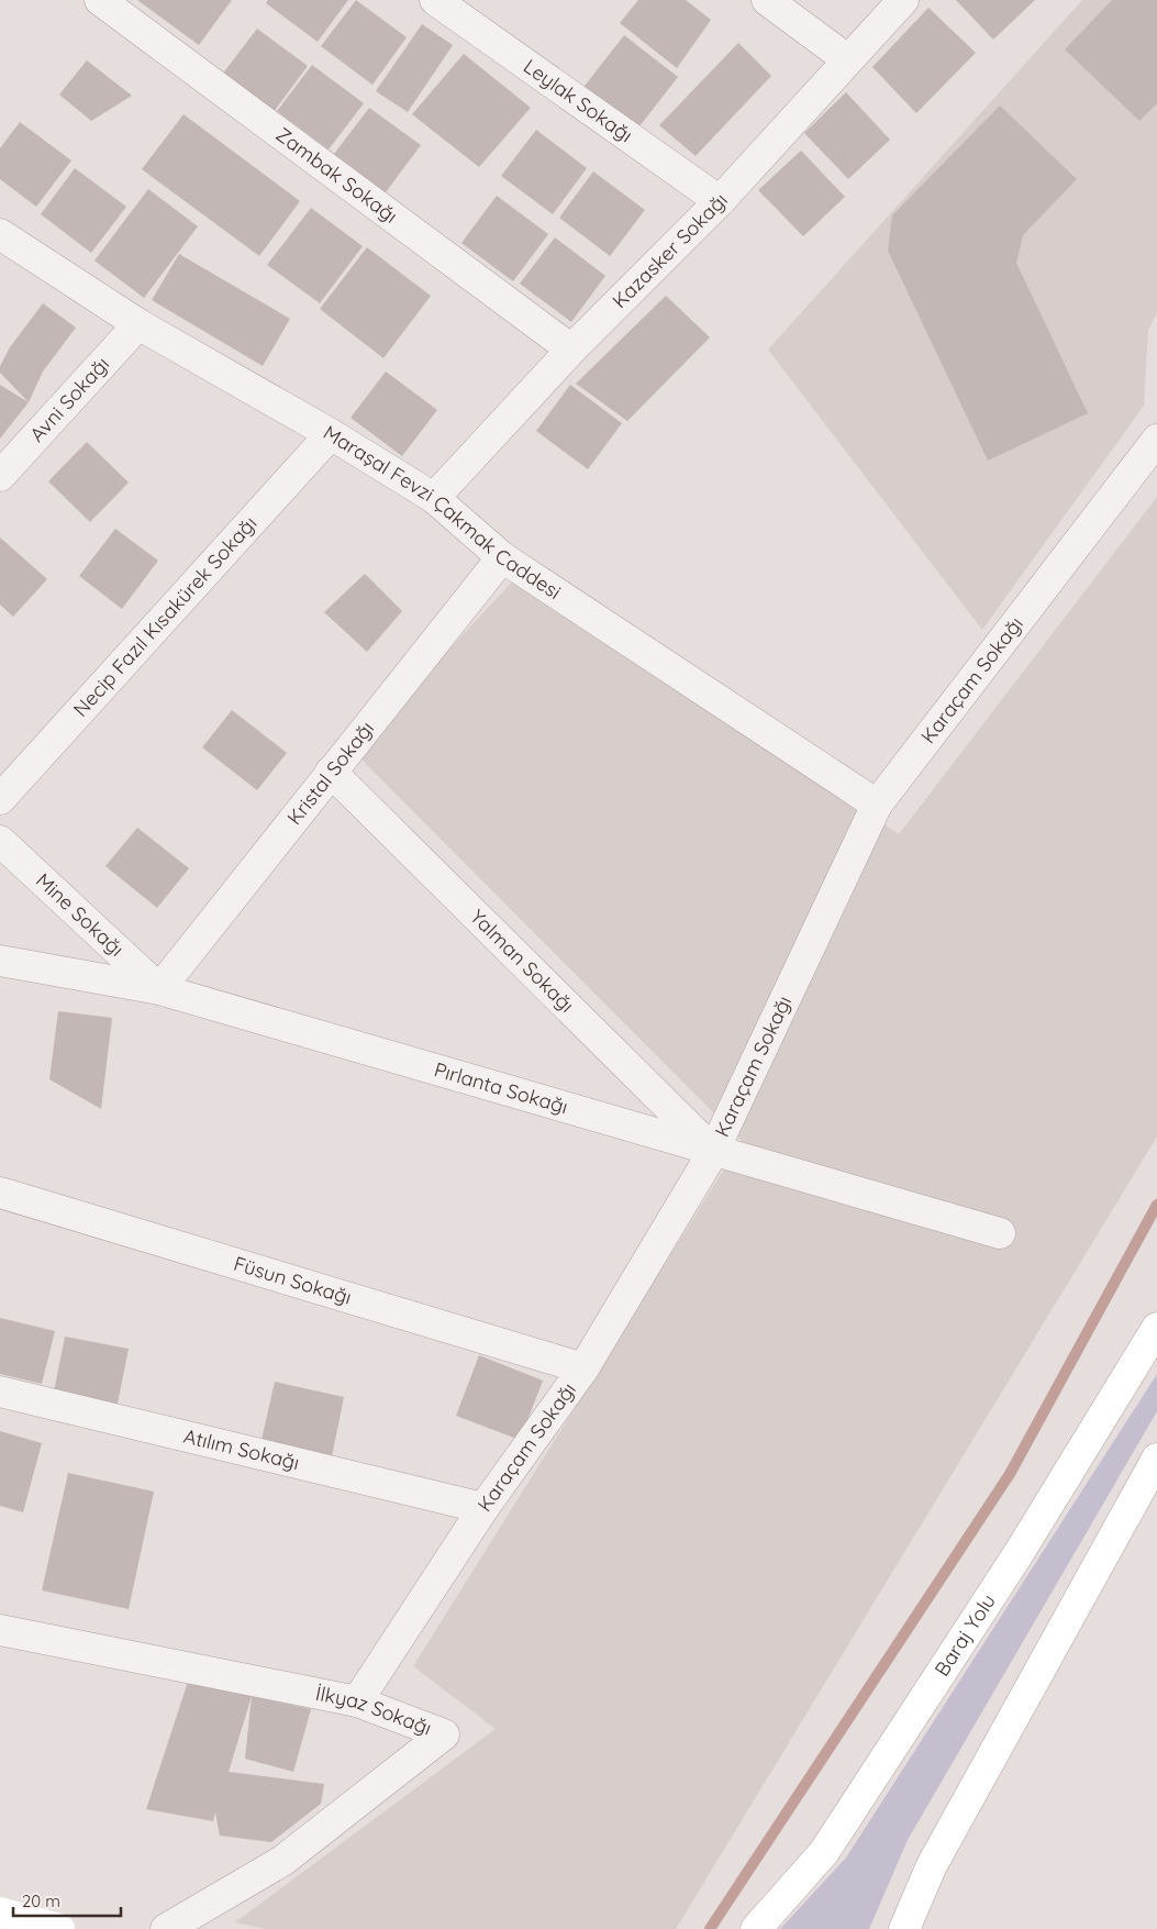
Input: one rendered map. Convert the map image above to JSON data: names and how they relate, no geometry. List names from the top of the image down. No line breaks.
{"streets":{"main road":["Baraj Yolu"],"street":["Leylak Sokağı","Zambak Sokağı","Kazasker Sokağı","Avni Sokağı","Maraşal Fevzi Çakmak Caddesi","Necip Fazıl Kısakürek Sokağı","Karaçam Sokağı","Kristal Sokağı","Mine Sokağı","Yalman Sokağı","Pırlanta Sokağı","Füsun Sokağı","Atılım Sokağı","İlkyaz Sokağı"]},"crossings":[["Leylak Sokağı","Kazasker Sokağı"],["Zambak Sokağı","Kazasker Sokağı"],["Kazasker Sokağı","Maraşal Fevzi Çakmak Caddesi"],["Avni Sokağı","Maraşal Fevzi Çakmak Caddesi"],["Maraşal Fevzi Çakmak Caddesi","Necip Fazıl Kısakürek Sokağı"],["Maraşal Fevzi Çakmak Caddesi","Karaçam Sokağı"],["Maraşal Fevzi Çakmak Caddesi","Kristal Sokağı"],["Karaçam Sokağı","Yalman Sokağı"],["Karaçam Sokağı","Pırlanta Sokağı"],["Karaçam Sokağı","Füsun Sokağı"],["Karaçam Sokağı","Atılım Sokağı"],["Karaçam Sokağı","İlkyaz Sokağı"],["Kristal Sokağı","Mine Sokağı"],["Kristal Sokağı","Yalman Sokağı"],["Kristal Sokağı","Pırlanta Sokağı"],["Mine Sokağı","Pırlanta Sokağı"],["Yalman Sokağı","Pırlanta Sokağı"]],"scale_bar":"20 m"}
